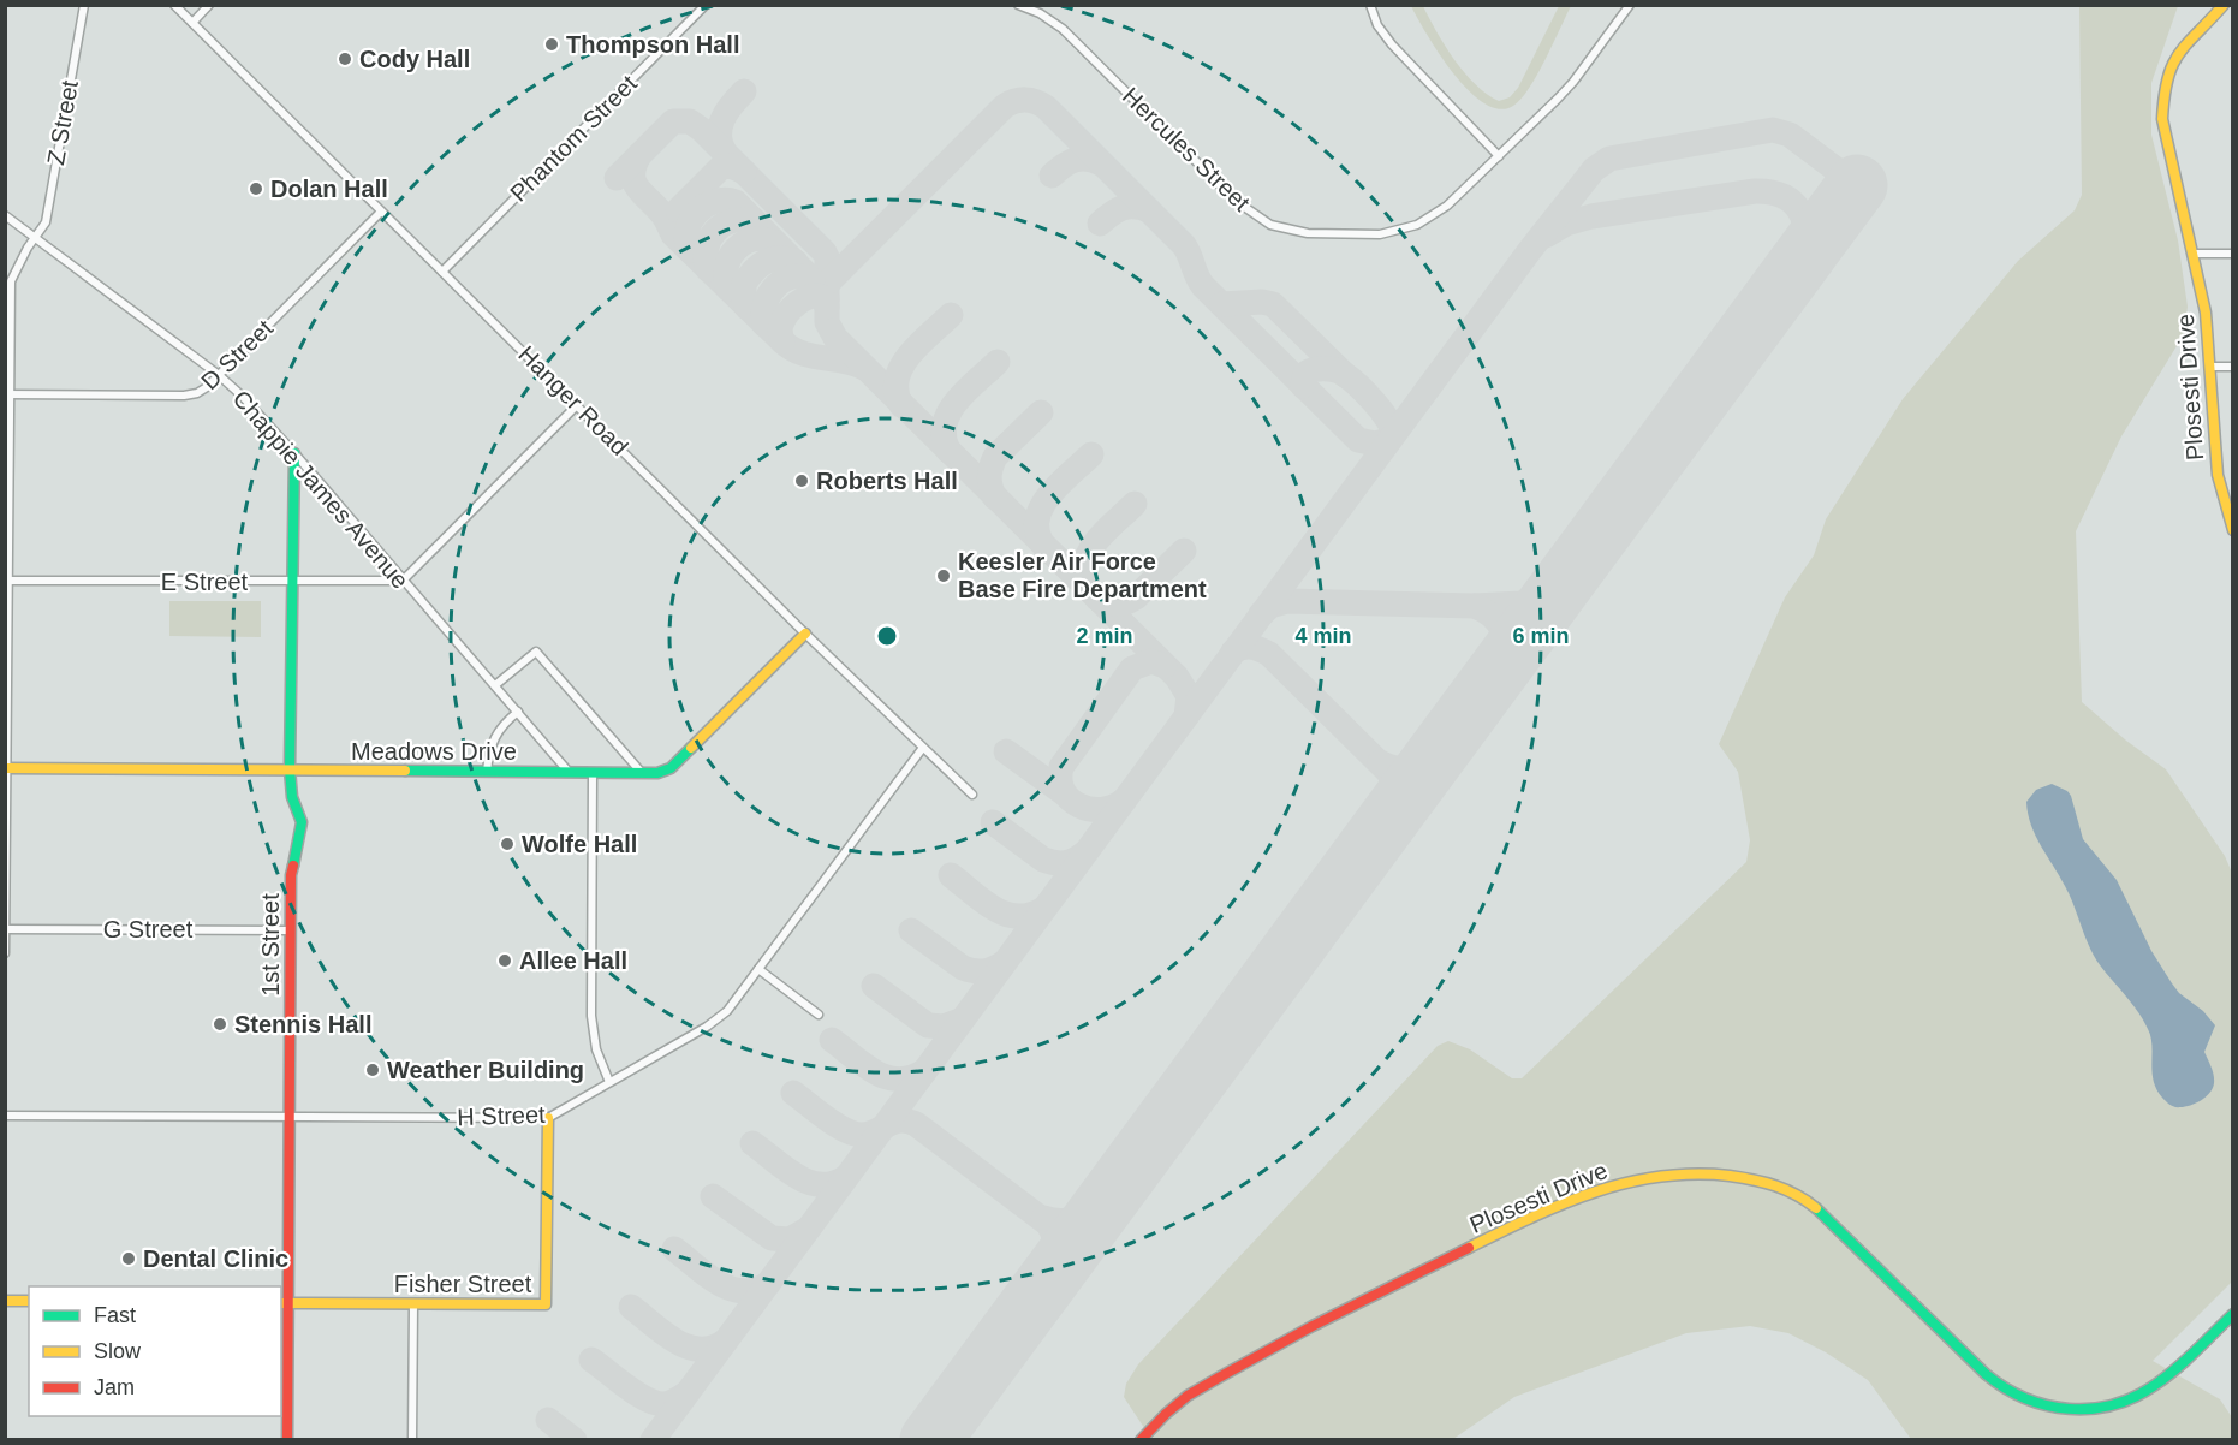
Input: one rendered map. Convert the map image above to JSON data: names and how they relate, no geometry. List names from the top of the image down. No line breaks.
{"streets":{"street":["Z Street","Phantom Street","Hercules Street","D Street","Plosesti Drive","Hanger Road","Chappie James Avenue","E Street","Meadows Drive","G Street","1st Street","H Street","Fisher Street"]},"crossings":[["Z Street","D Street"],["Z Street","Chappie James Avenue"],["Z Street","E Street"],["Z Street","Meadows Drive"],["Z Street","G Street"],["Phantom Street","Hanger Road"],["D Street","Hanger Road"],["D Street","Chappie James Avenue"],["Hanger Road","Meadows Drive"],["Hanger Road","H Street"],["Chappie James Avenue","E Street"],["Chappie James Avenue","Meadows Drive"],["Chappie James Avenue","1st Street"],["E Street","1st Street"],["Meadows Drive","1st Street"],["G Street","1st Street"],["1st Street","H Street"],["1st Street","Fisher Street"],["H Street","Fisher Street"]],"places":["Thompson Hall","Cody Hall","Dolan Hall","Roberts Hall","Keesler Air Force Base Fire Department","Wolfe Hall","Allee Hall","Stennis Hall","Weather Building","Dental Clinic"],"legend":["Fast","Slow","Jam"],"rings":["2 min","4 min","6 min"]}
